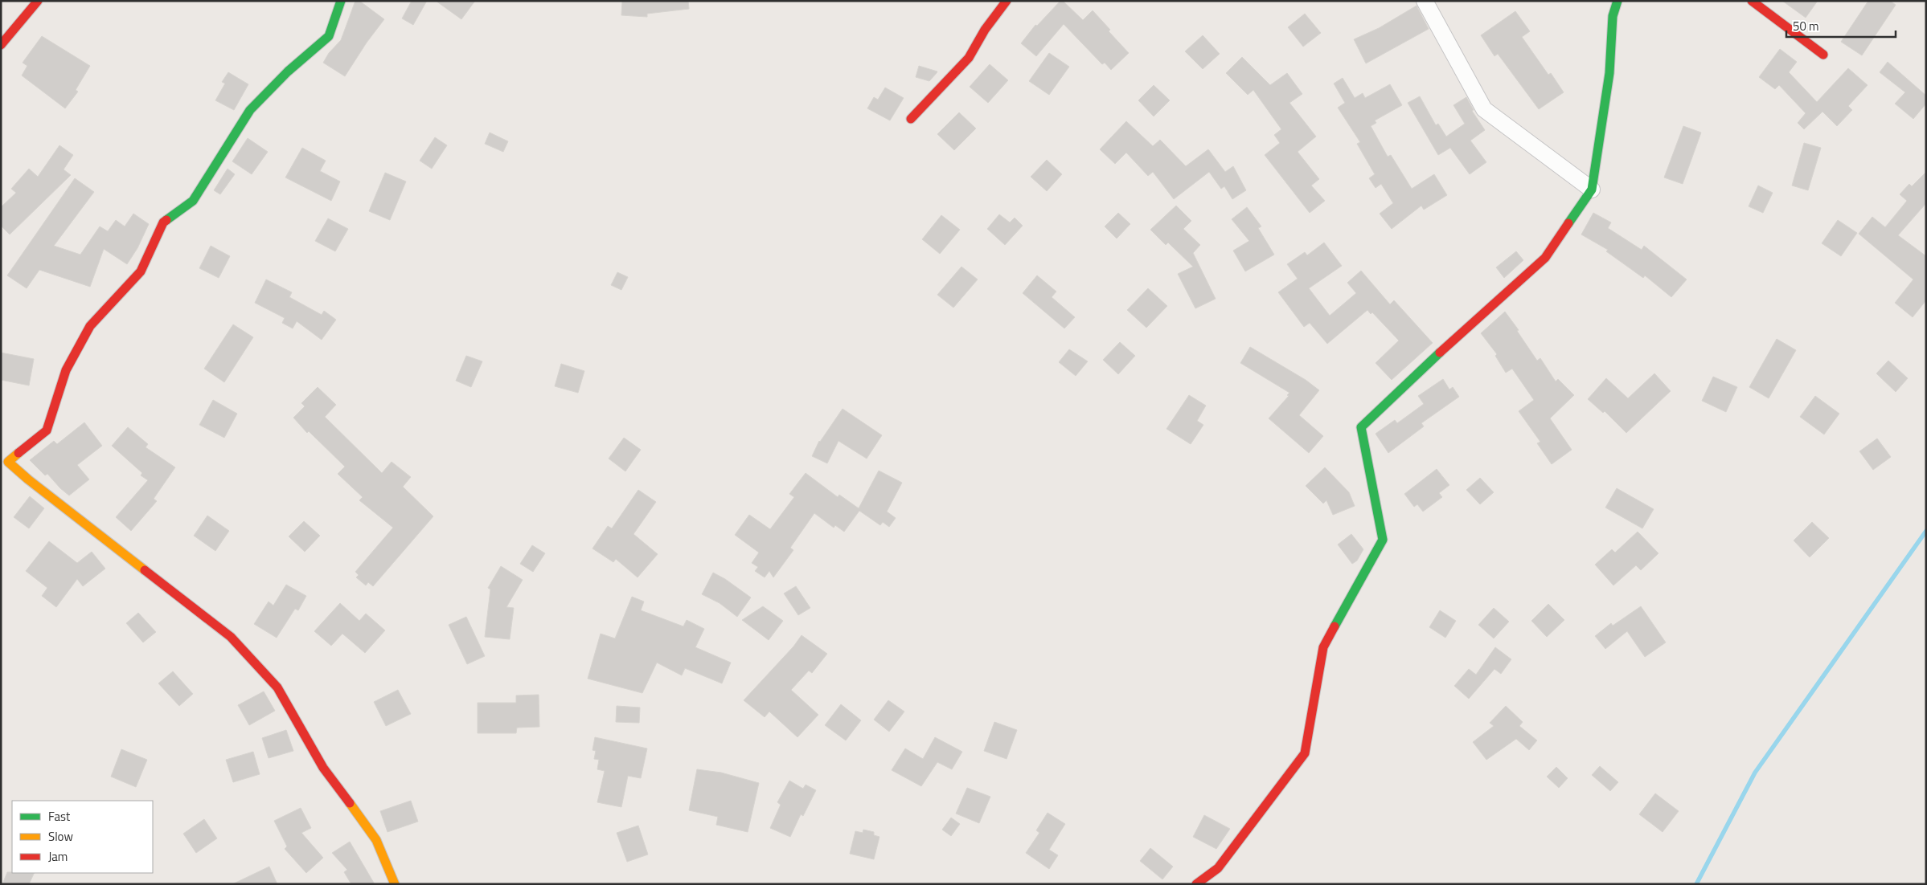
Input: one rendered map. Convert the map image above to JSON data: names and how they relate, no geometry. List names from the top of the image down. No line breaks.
{"legend":["Fast","Slow","Jam"],"scale_bar":"50 m"}
